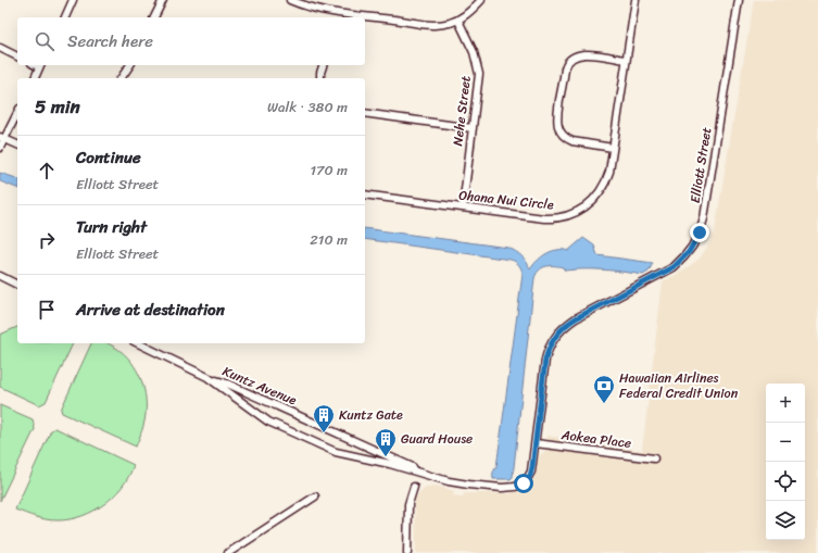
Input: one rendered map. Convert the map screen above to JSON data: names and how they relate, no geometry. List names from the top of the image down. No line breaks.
{"streets":{"street":["Nehe Street","Elliott Street","Ohana Nui Circle","Kuntz Avenue","Aokea Place"]},"crossings":[["Nehe Street","Ohana Nui Circle"],["Elliott Street","Kuntz Avenue"],["Elliott Street","Aokea Place"]],"places":{"bank":["Hawaiian Airlines Federal Credit Union"],"building":["Kuntz Gate","Guard House"]},"page":{"search":"Search here","heading":["5 min","Walk · 380 m"],"list":[["Continue","Elliott Street","170 m"],["Turn right","Elliott Street","210 m"],"Arrive at destination"],"map_buttons":["+","−"]}}
